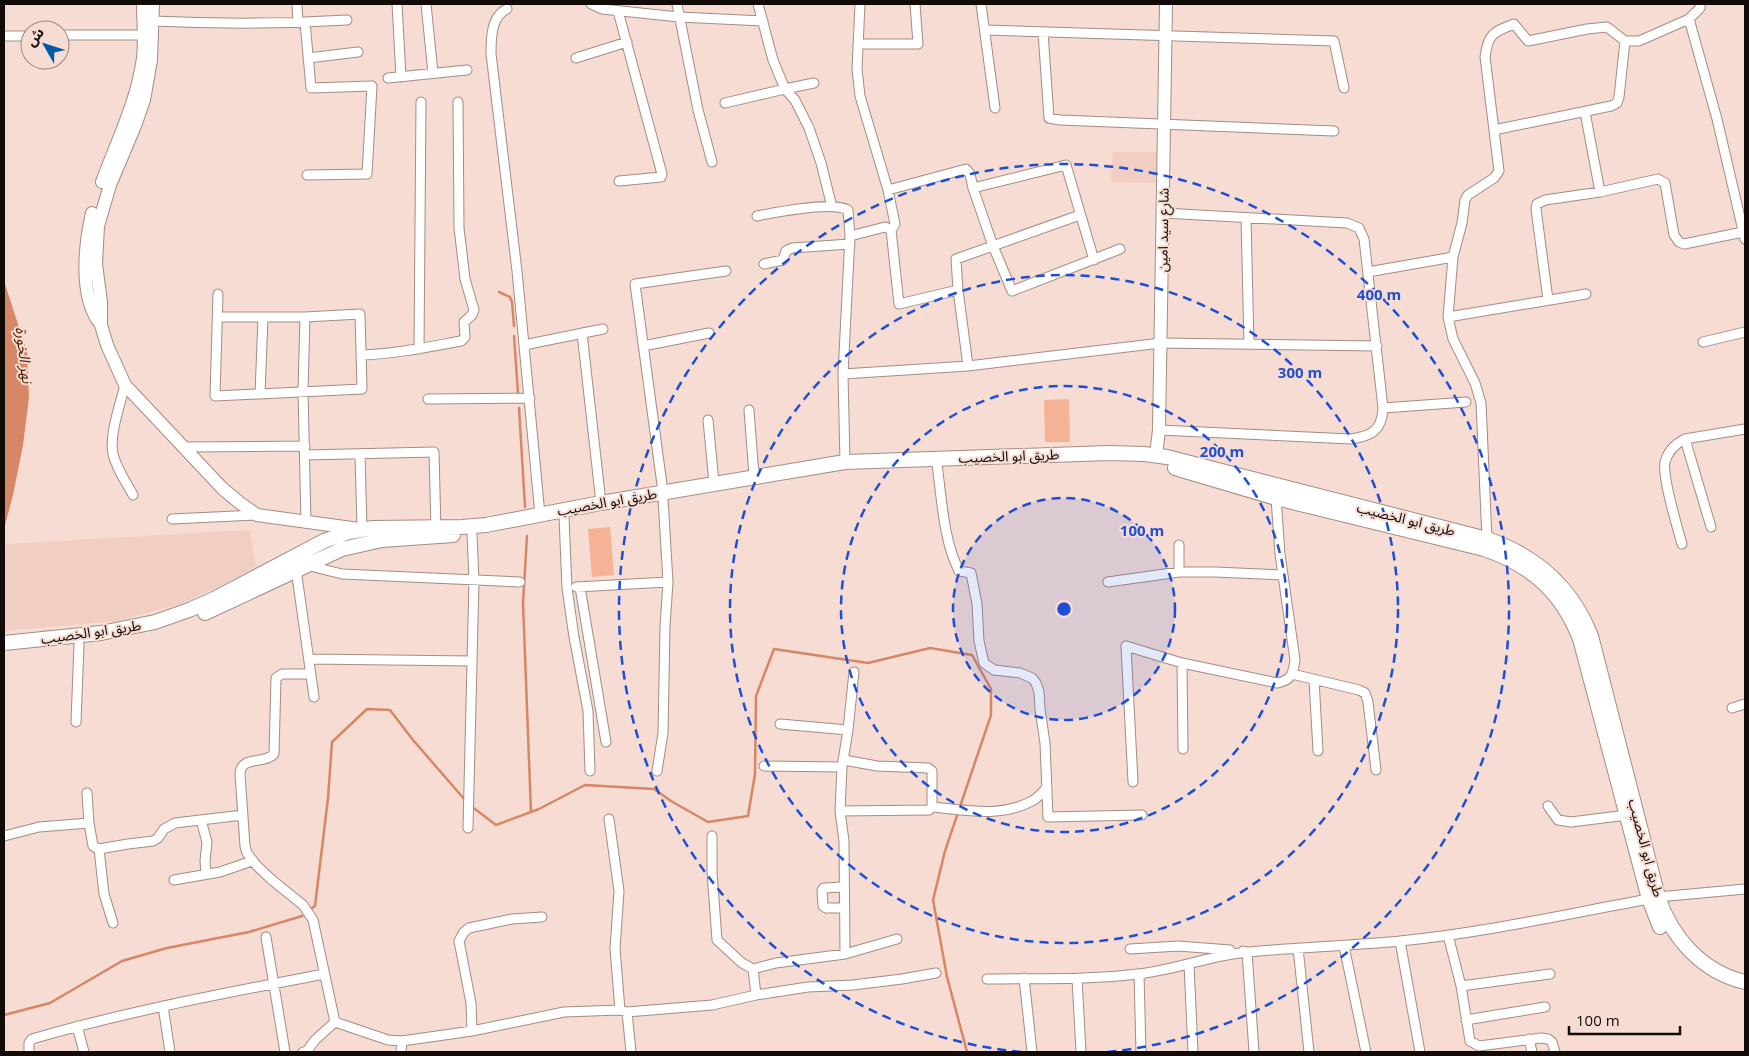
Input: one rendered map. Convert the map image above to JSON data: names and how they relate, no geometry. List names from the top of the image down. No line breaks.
{"streets":{"main road":["طريق ابو الخصيب"],"street":["شارع سيد امين"]},"crossings":[["شارع سيد امين","طريق ابو الخصيب"]],"water":["نهر الخورة"],"scale_bar":"100 m","north":"top left","rings":["400 m","300 m","200 m","100 m"]}
